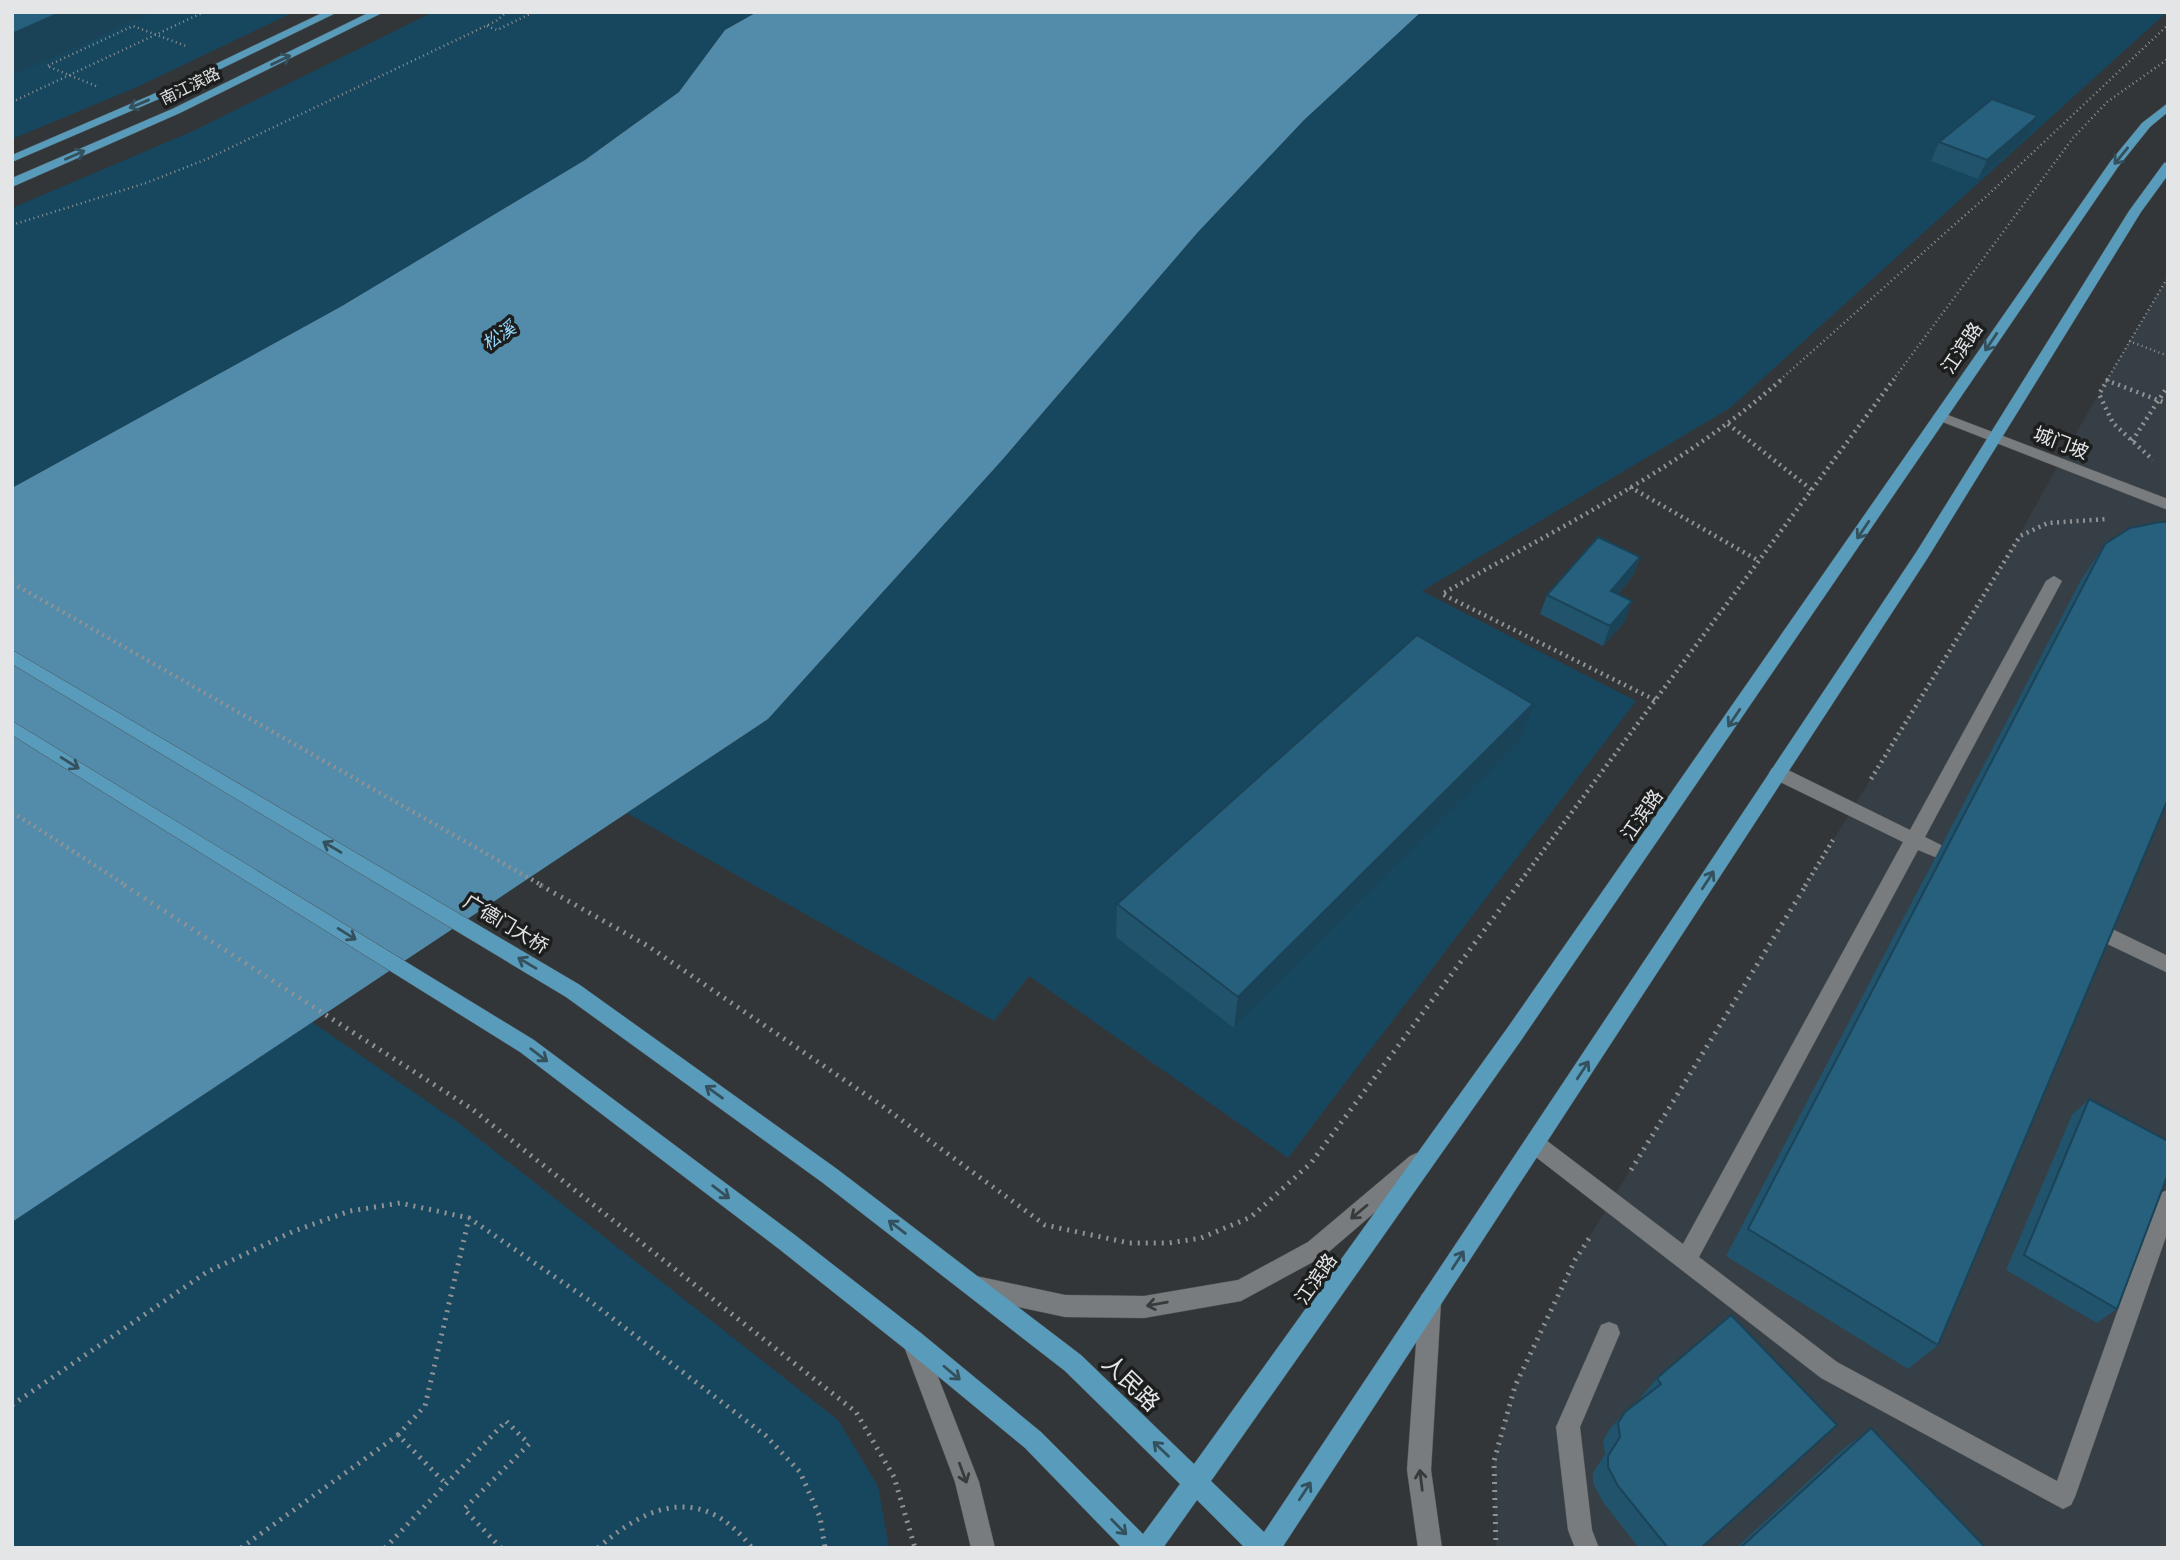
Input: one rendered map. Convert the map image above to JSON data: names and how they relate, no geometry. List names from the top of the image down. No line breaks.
{"streets":{"main road":["南江滨路","江滨路","广德门大桥","人民路"],"street":["城门坡"]},"crossings":[["江滨路","城门坡"],["江滨路","人民路"],["广德门大桥","人民路"]],"water":["松溪"]}
